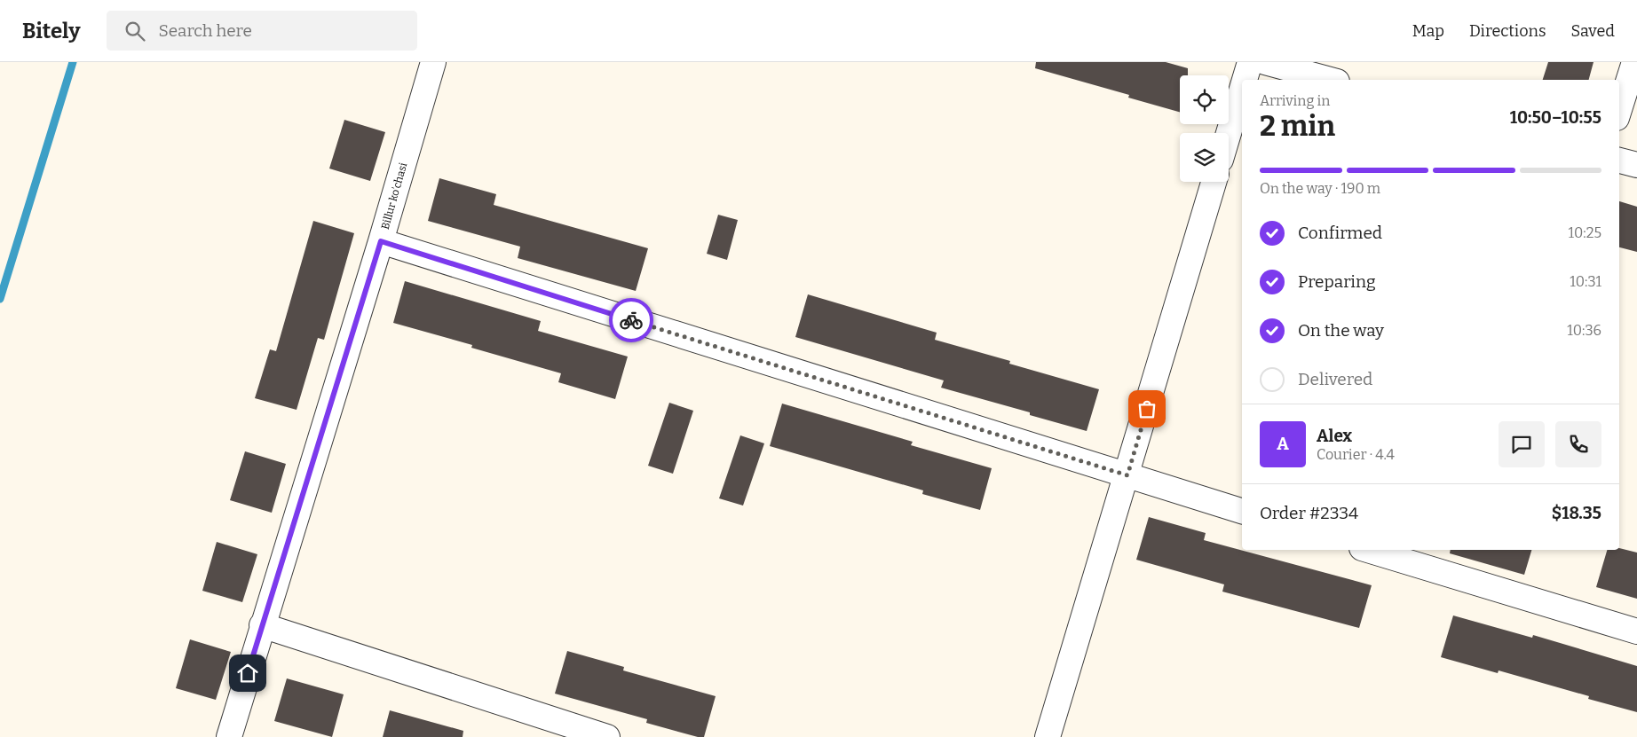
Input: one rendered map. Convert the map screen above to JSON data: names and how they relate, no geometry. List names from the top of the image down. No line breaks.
{"streets":{"street":["Billur ko'chasi"]},"page":{"header":"Bitely","search":"Search here","nav":["Map","Directions","Saved"],"heading":["2 min","Arriving in","10:50–10:55"],"panel":["Alex","Courier · 4.4","Order #2334","$18.35"],"bar":"On the way · 190 m","list":[["Confirmed","10:25"],["Preparing","10:31"],["On the way","10:36"],"Delivered"],"round":"A"}}
